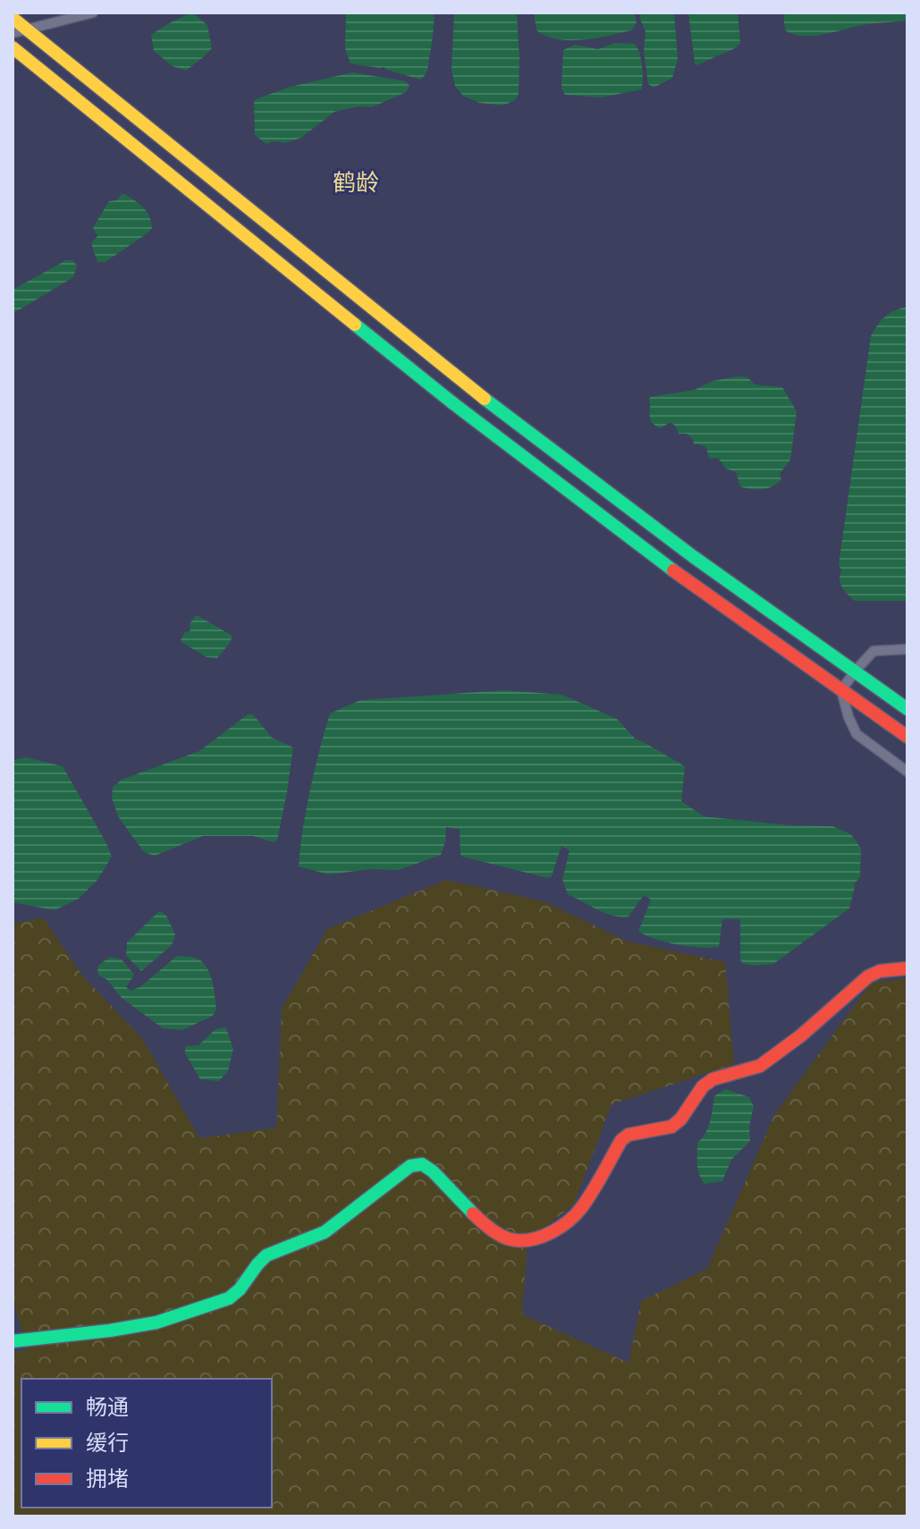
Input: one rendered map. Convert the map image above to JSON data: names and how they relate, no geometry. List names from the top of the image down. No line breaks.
{"districts":["鹤龄"],"legend":["畅通","缓行","拥堵"]}
